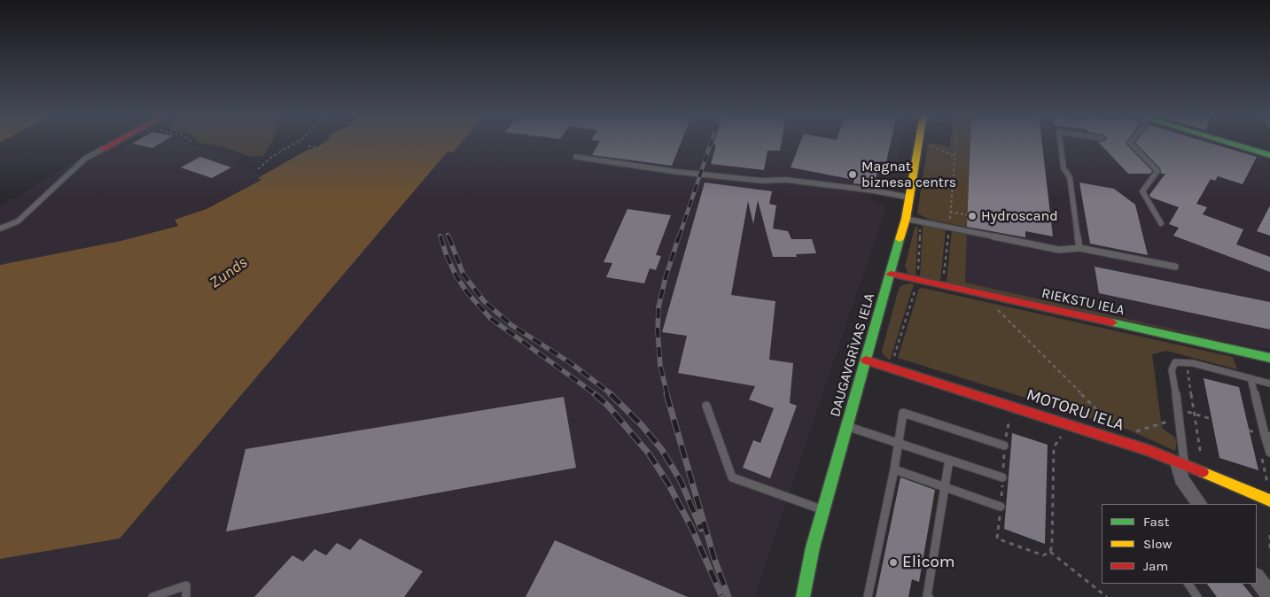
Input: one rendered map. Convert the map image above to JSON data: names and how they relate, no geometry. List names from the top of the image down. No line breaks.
{"streets":{"street":["RIEKSTU IELA","DAUGAVGRĪVAS IELA","MOTORU IELA"]},"crossings":[["RIEKSTU IELA","DAUGAVGRĪVAS IELA"],["DAUGAVGRĪVAS IELA","MOTORU IELA"]],"water":["Zunds"],"places":["Magnat biznesa centrs","Hydroscand","Elicom"],"legend":["Fast","Slow","Jam"]}
